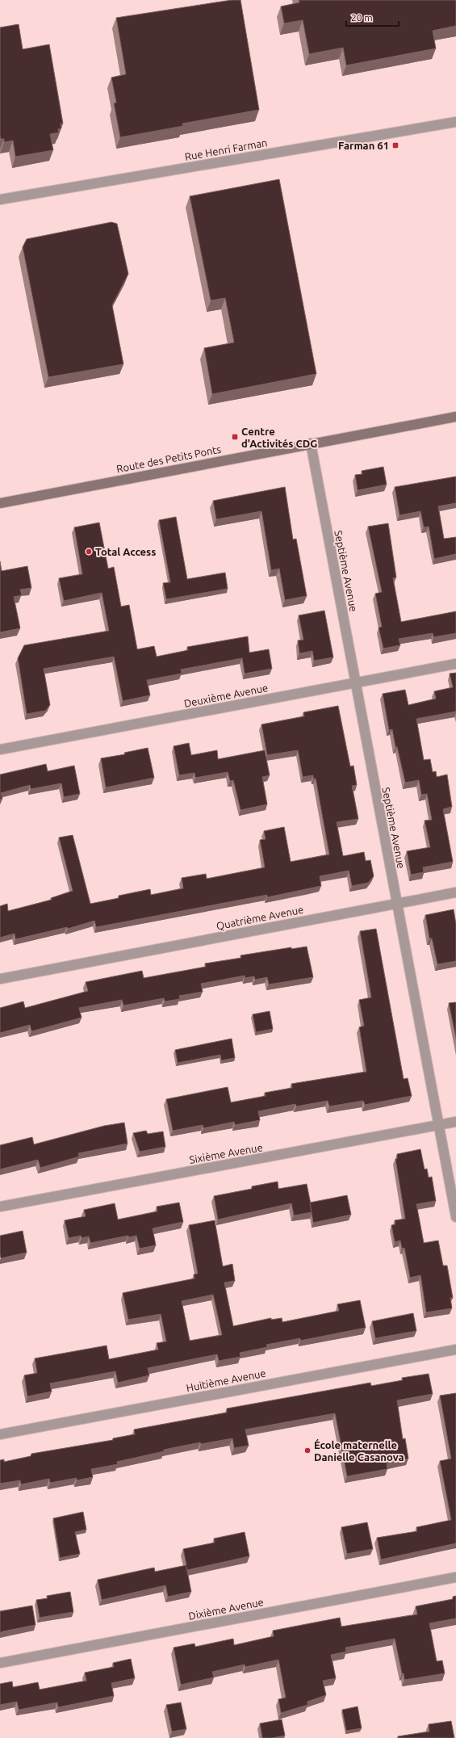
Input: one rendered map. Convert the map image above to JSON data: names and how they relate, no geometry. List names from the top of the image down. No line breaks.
{"streets":{"main road":["Route des Petits Ponts"],"street":["Rue Henri Farman","Septième Avenue","Deuxième Avenue","Quatrième Avenue","Sixième Avenue","Huitième Avenue","Dixième Avenue"]},"crossings":[["Route des Petits Ponts","Septième Avenue"],["Septième Avenue","Deuxième Avenue"],["Septième Avenue","Quatrième Avenue"],["Septième Avenue","Sixième Avenue"]],"places":{"transit":["Farman 61","Centre d'Activités CDG"],"other":["Total Access","École maternelle Danielle Casanova"]},"scale_bar":"20 m"}
